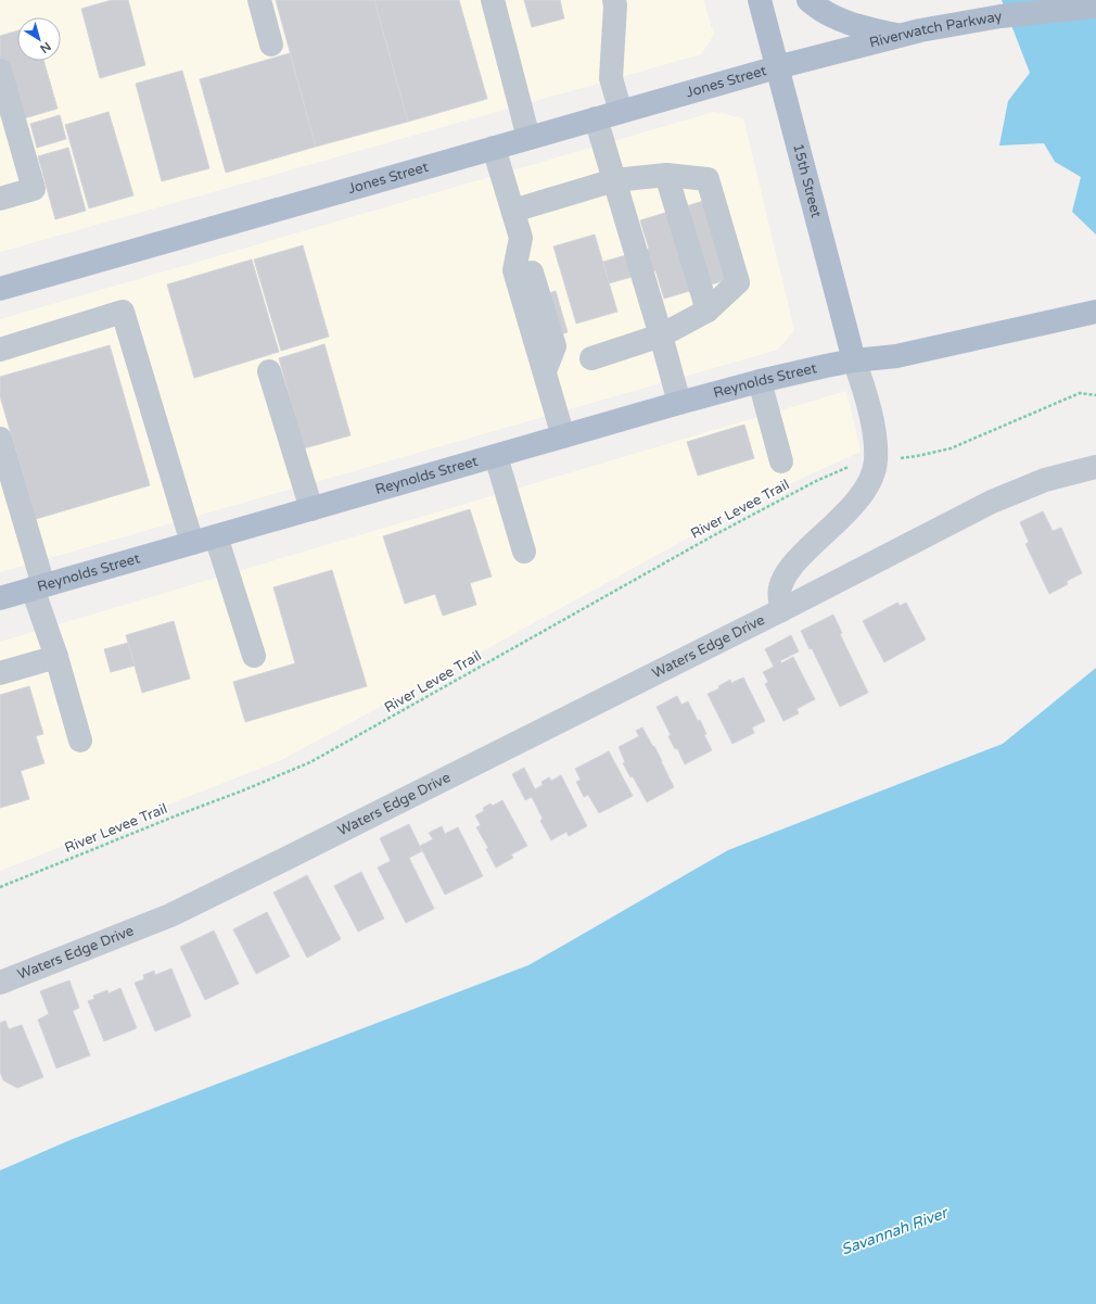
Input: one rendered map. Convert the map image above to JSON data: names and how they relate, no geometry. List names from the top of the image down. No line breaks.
{"streets":{"main road":["Riverwatch Parkway","Jones Street","15th Street","Reynolds Street"],"street":["Waters Edge Drive"],"path":["River Levee Trail"]},"crossings":[["Riverwatch Parkway","Jones Street"],["Riverwatch Parkway","15th Street"],["Jones Street","15th Street"],["15th Street","Reynolds Street"],["15th Street","Waters Edge Drive"],["Reynolds Street","Waters Edge Drive"]],"water":["Savannah River"],"north":"bottom right"}
